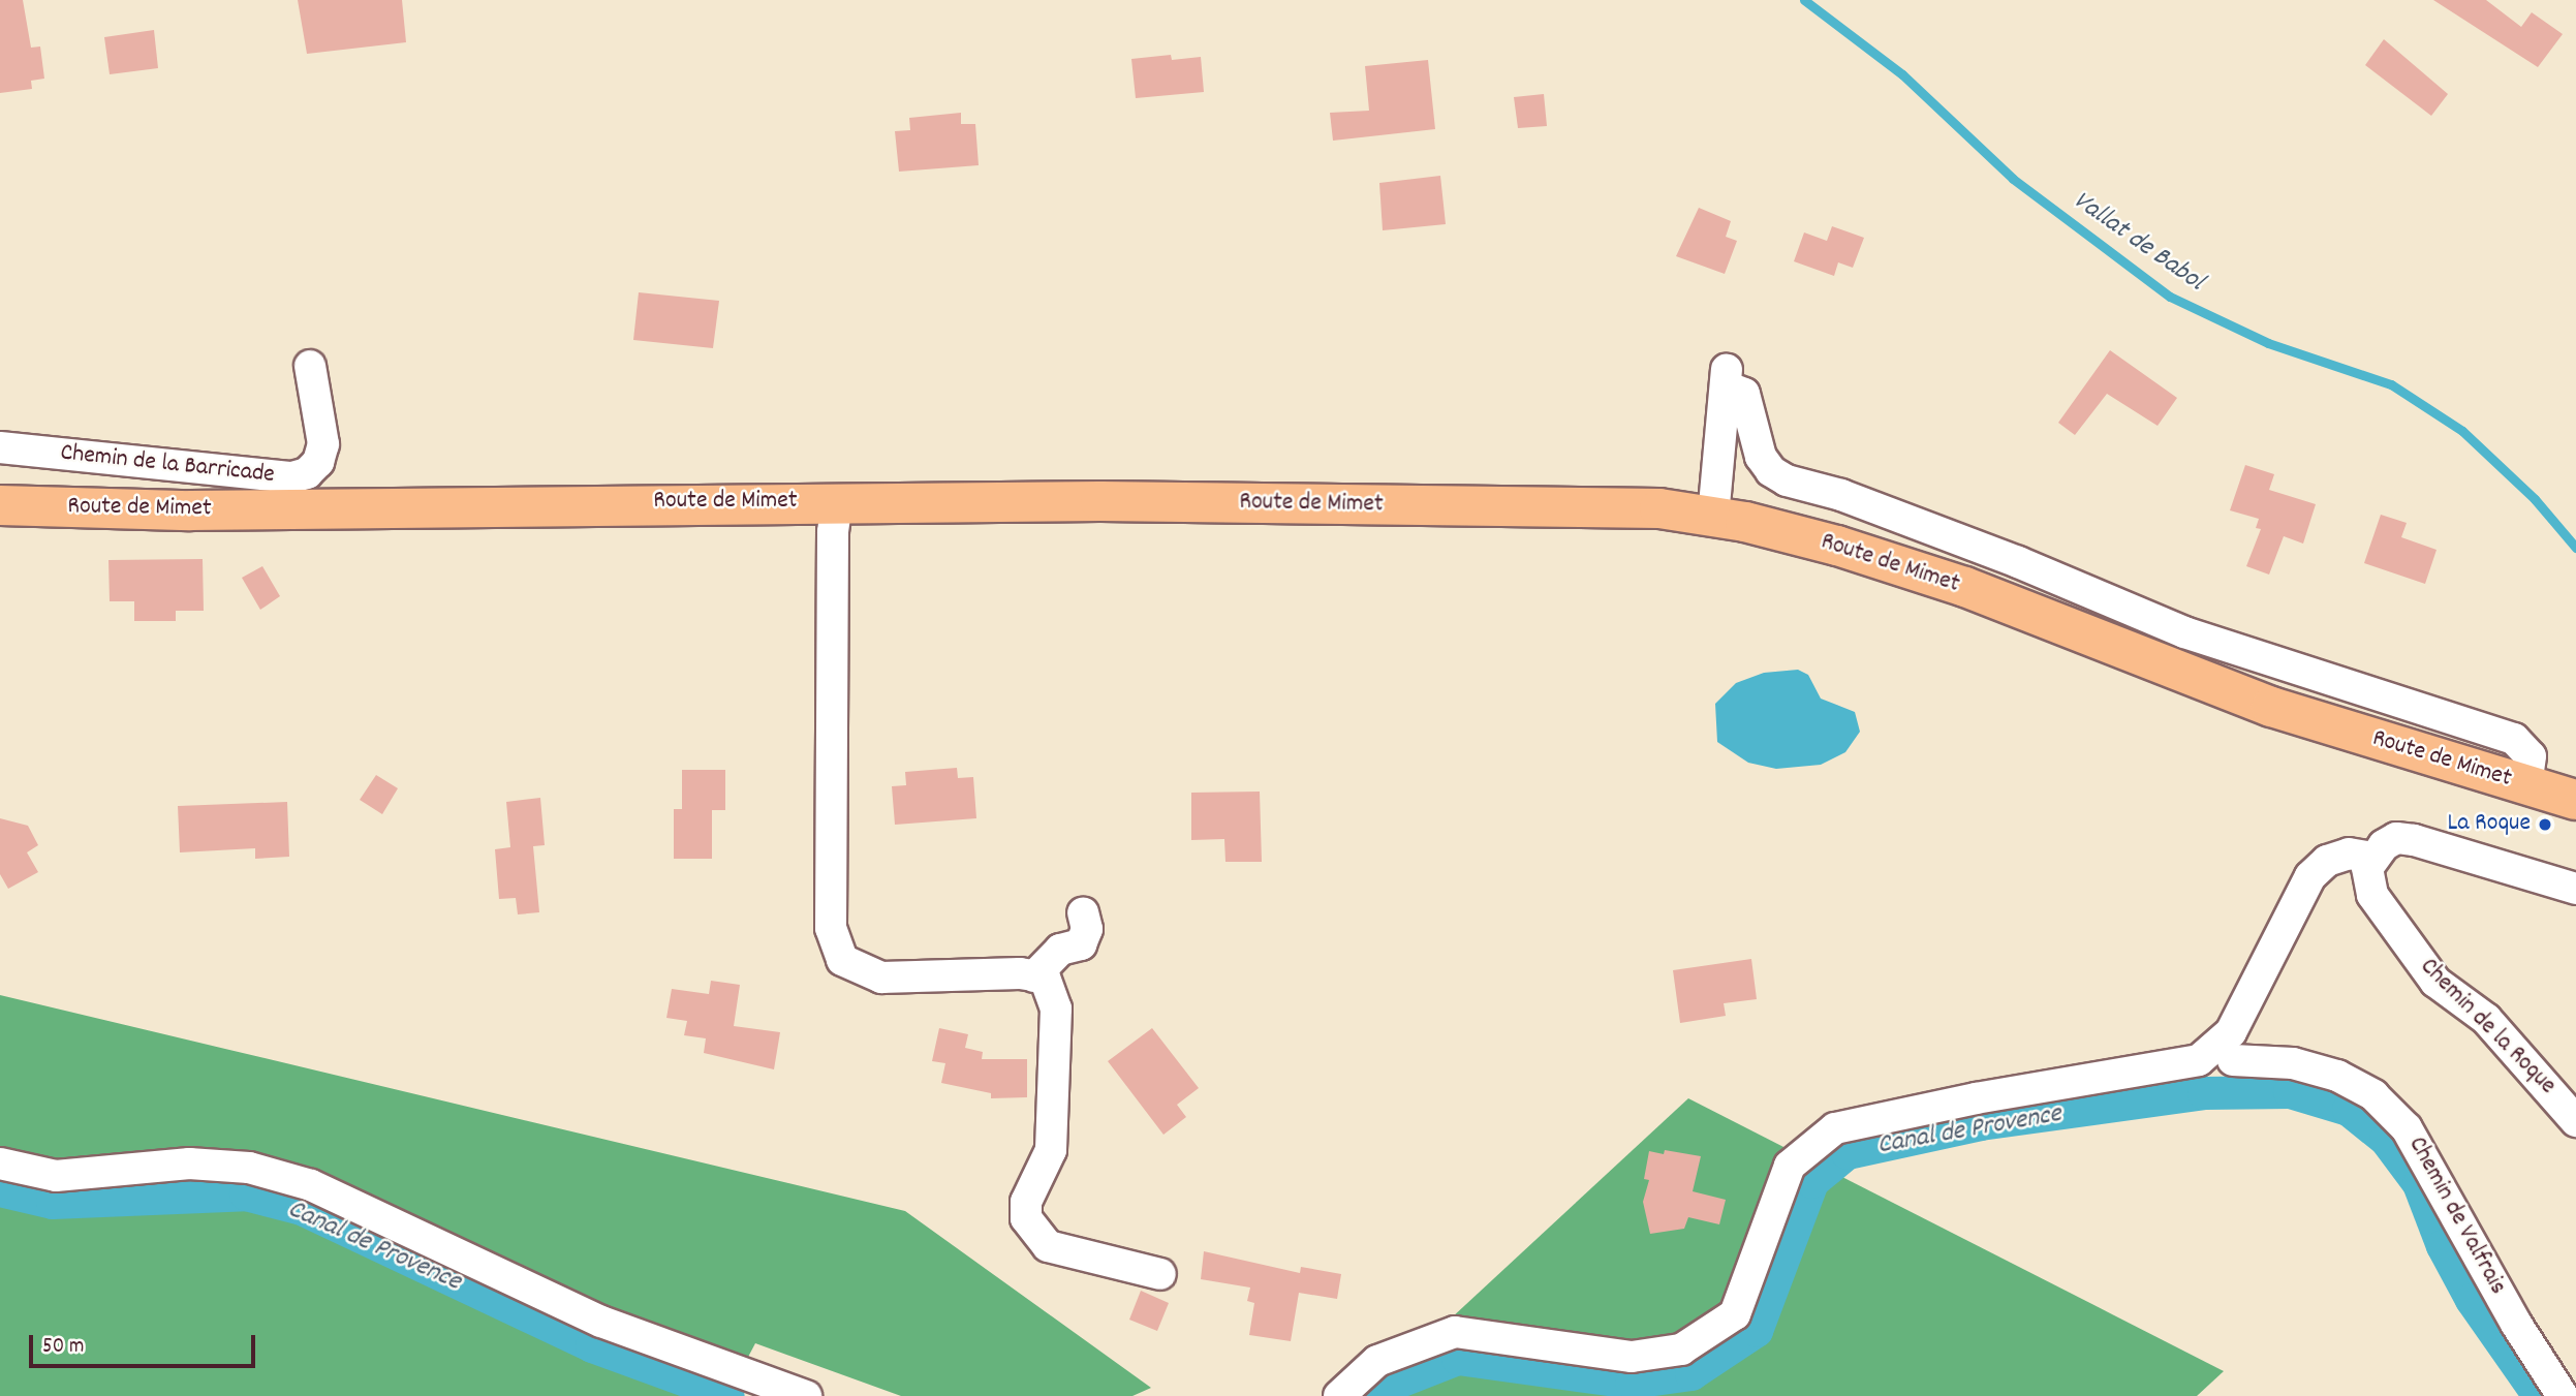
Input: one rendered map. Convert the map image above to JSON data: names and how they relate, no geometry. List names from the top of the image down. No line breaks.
{"streets":{"main road":["Route de Mimet"],"street":["Chemin de la Barricade","Chemin de la Roque","Chemin de Valfrais"]},"water":["Vallat de Babol","Canal de Provence"],"places":["La Roque"],"scale_bar":"50 m"}
